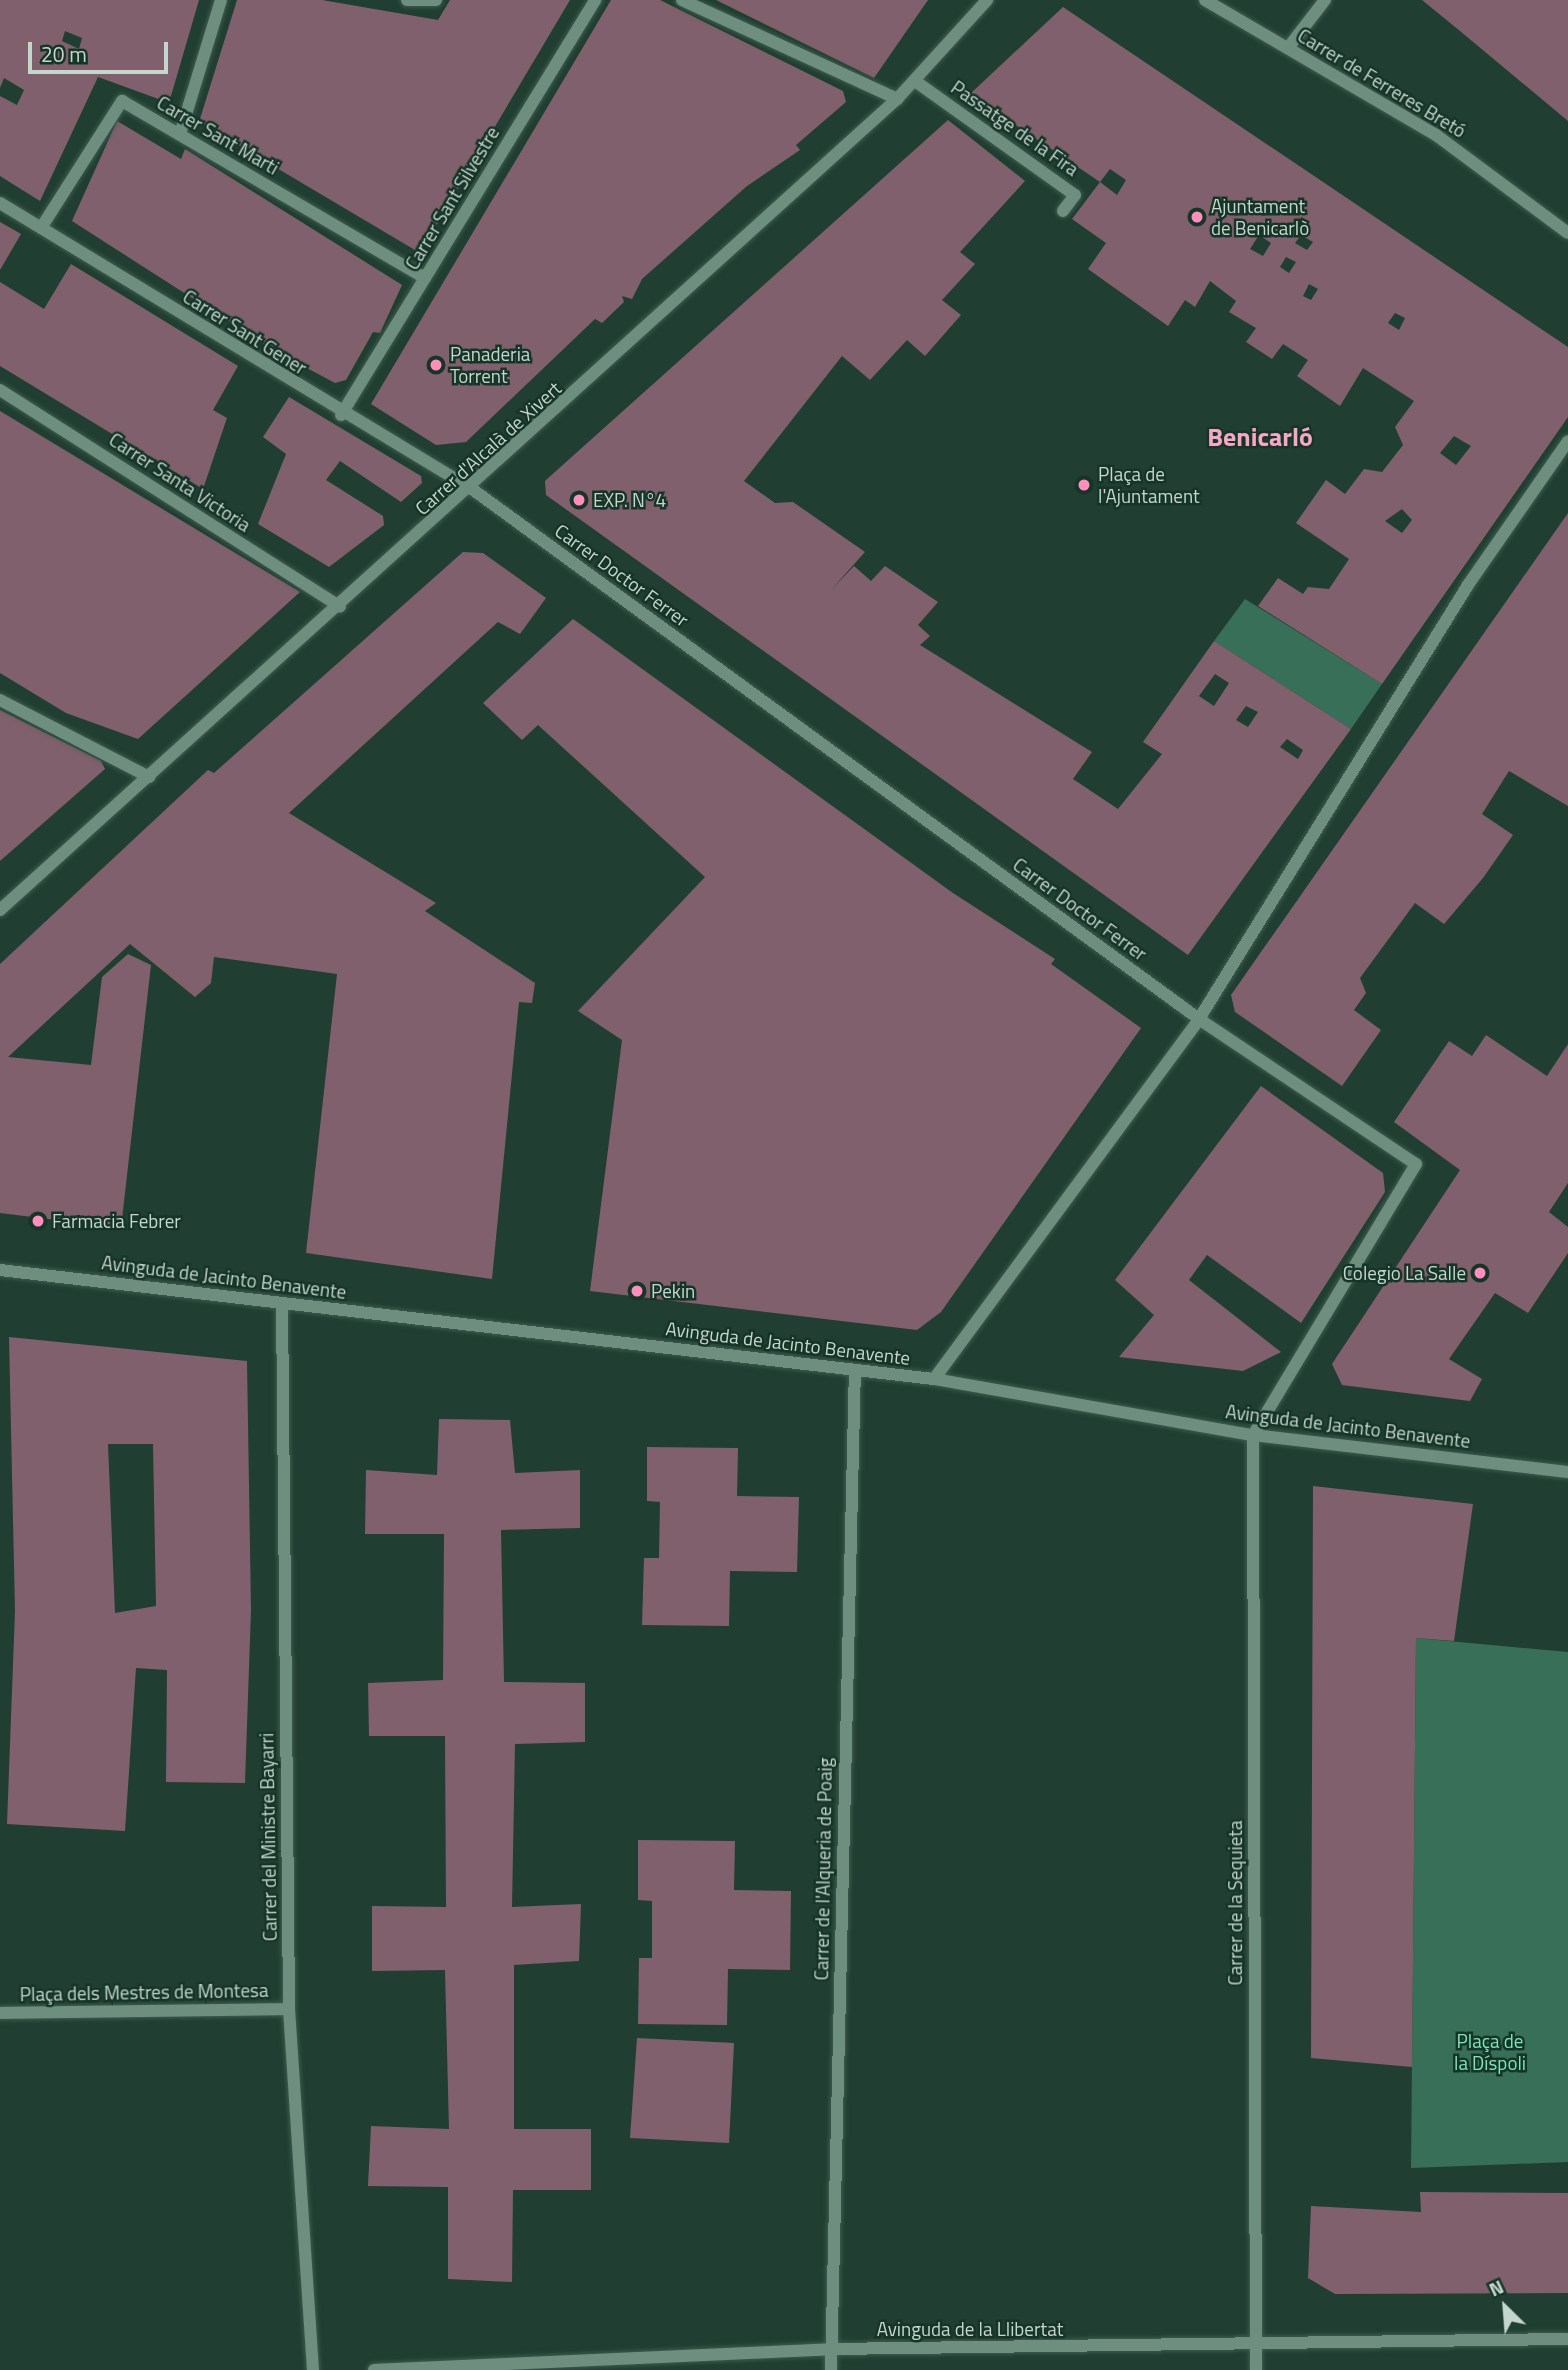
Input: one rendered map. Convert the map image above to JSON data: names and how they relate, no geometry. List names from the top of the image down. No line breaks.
{"streets":{"street":["Carrer de Ferreres Bretó","Passatge de la Fira","Carrer Sant Marti","Carrer Sant Silvestre","Carrer Sant Gener","Carrer d'Alcalà de Xivert","Carrer Santa Victoria","Carrer Doctor Ferrer","Avinguda de Jacinto Benavente","Carrer del Ministre Bayarri","Carrer de l'Alqueria de Poaig","Carrer de la Sequieta","Plaça dels Mestres de Montesa","Avinguda de la Llibertat"]},"crossings":[["Passatge de la Fira","Carrer d'Alcalà de Xivert"],["Carrer Sant Marti","Carrer Sant Silvestre"],["Carrer Sant Marti","Carrer Sant Gener"],["Carrer Sant Silvestre","Carrer Sant Gener"],["Carrer Sant Gener","Carrer d'Alcalà de Xivert"],["Carrer Sant Gener","Carrer Doctor Ferrer"],["Carrer d'Alcalà de Xivert","Carrer Santa Victoria"],["Carrer d'Alcalà de Xivert","Carrer Doctor Ferrer"],["Carrer Doctor Ferrer","Avinguda de Jacinto Benavente"],["Carrer Doctor Ferrer","Carrer de la Sequieta"],["Avinguda de Jacinto Benavente","Carrer del Ministre Bayarri"],["Avinguda de Jacinto Benavente","Carrer de l'Alqueria de Poaig"],["Avinguda de Jacinto Benavente","Carrer de la Sequieta"],["Carrer del Ministre Bayarri","Plaça dels Mestres de Montesa"],["Carrer de l'Alqueria de Poaig","Avinguda de la Llibertat"],["Carrer de la Sequieta","Avinguda de la Llibertat"]],"districts":["Benicarló"],"parks":["Plaça de la Díspoli"],"places":["Ajuntament de Benicarlò","Panaderia Torrent","Plaça de l'Ajuntament","EXP. N°4","Farmacia Febrer","Colegio La Salle","Pekin"],"scale_bar":"20 m","north":"top left"}
